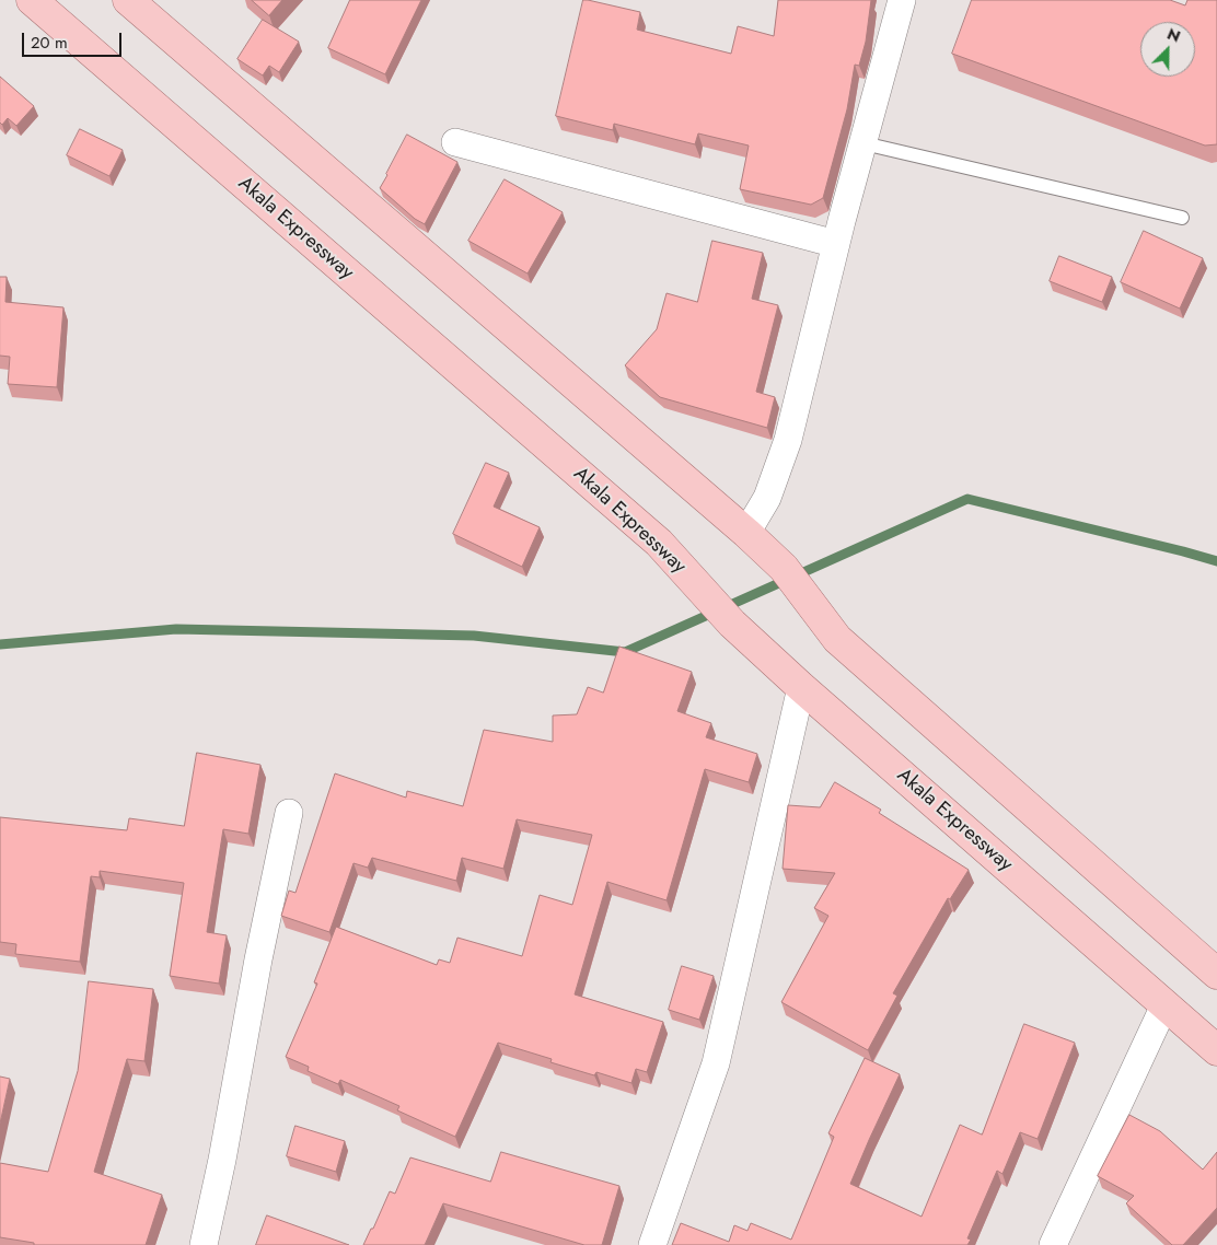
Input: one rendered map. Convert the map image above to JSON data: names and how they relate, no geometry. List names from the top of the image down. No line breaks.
{"streets":{"main road":["Akala Expressway"]},"scale_bar":"20 m","north":"top right"}
